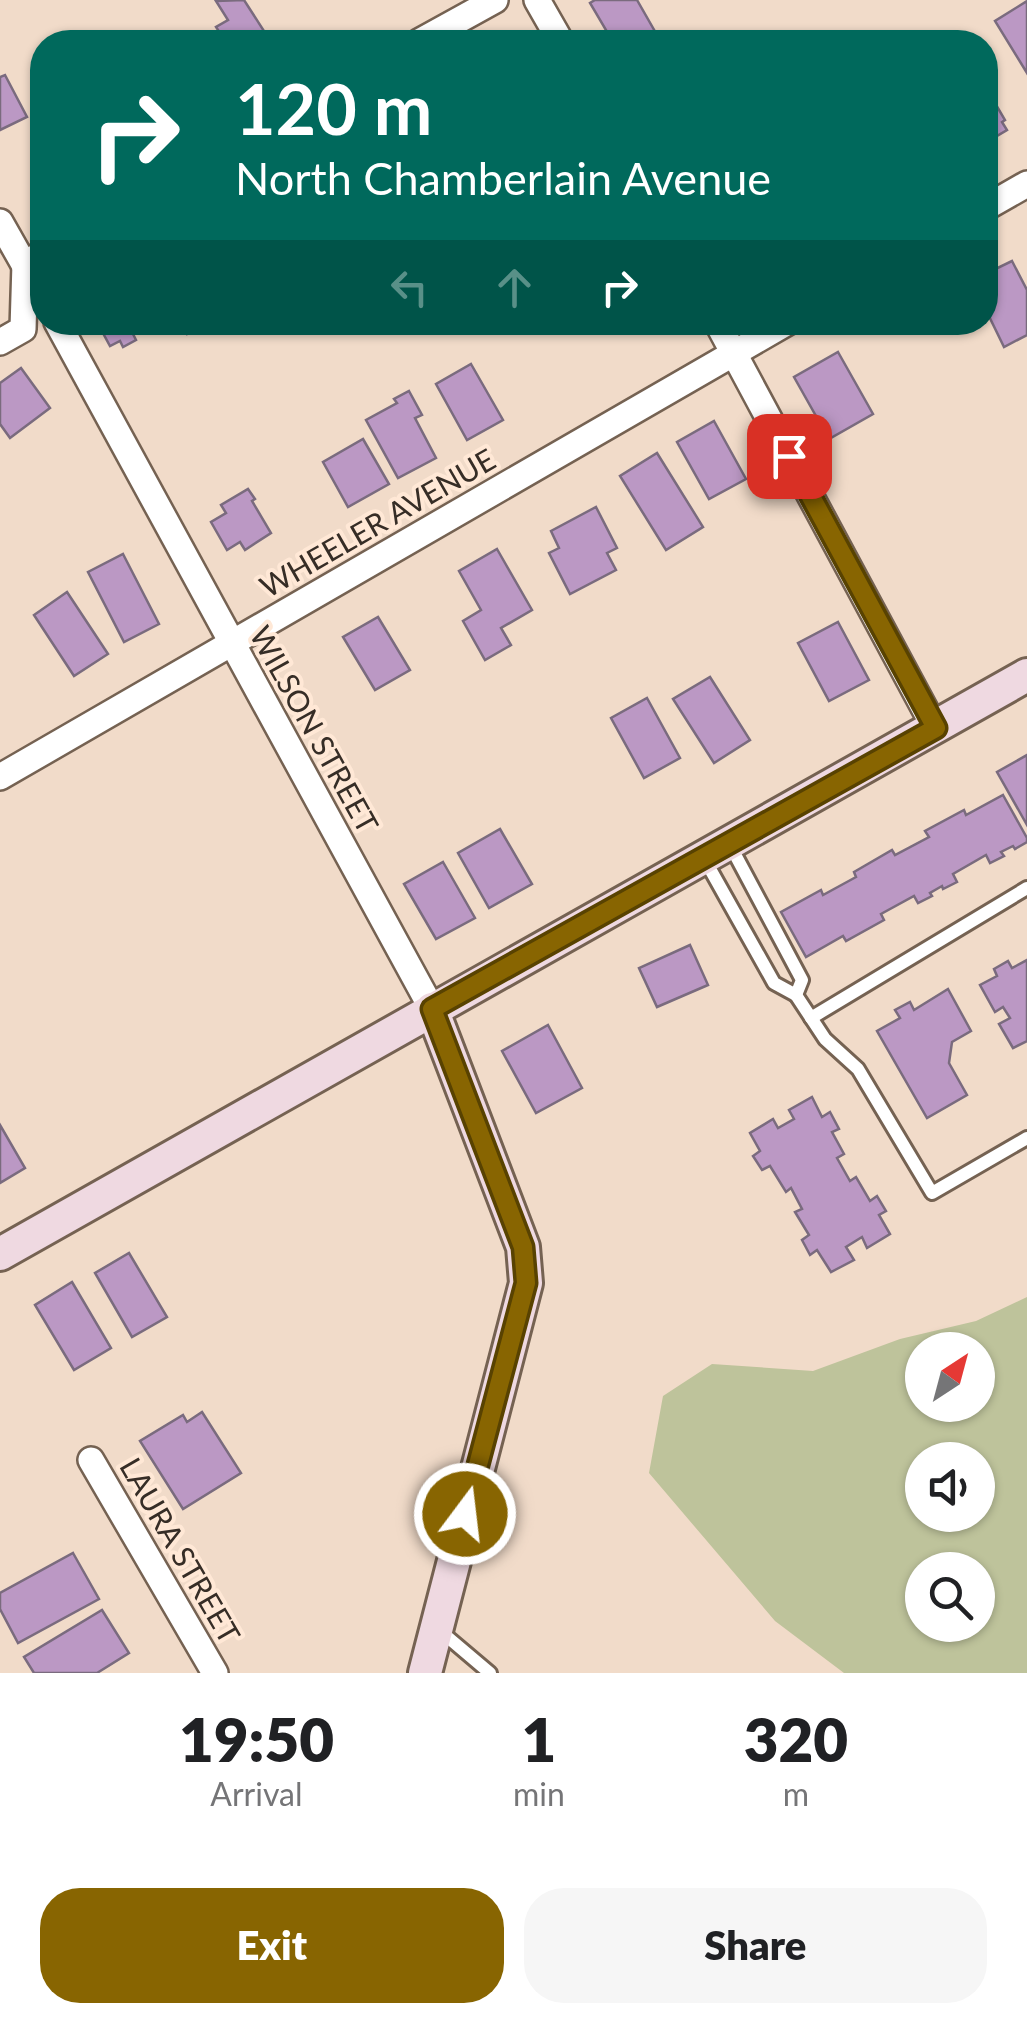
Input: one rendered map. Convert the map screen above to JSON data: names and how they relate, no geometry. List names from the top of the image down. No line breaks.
{"streets":{"street":["WHEELER AVENUE","WILSON STREET","LAURA STREET"]},"crossings":[["WHEELER AVENUE","WILSON STREET"]],"north":"top right","page":{"turn":["120 m","North Chamberlain Avenue"],"eta":["19:50","Arrival","1","min","320","m"],"buttons":["Exit","Share"]}}
